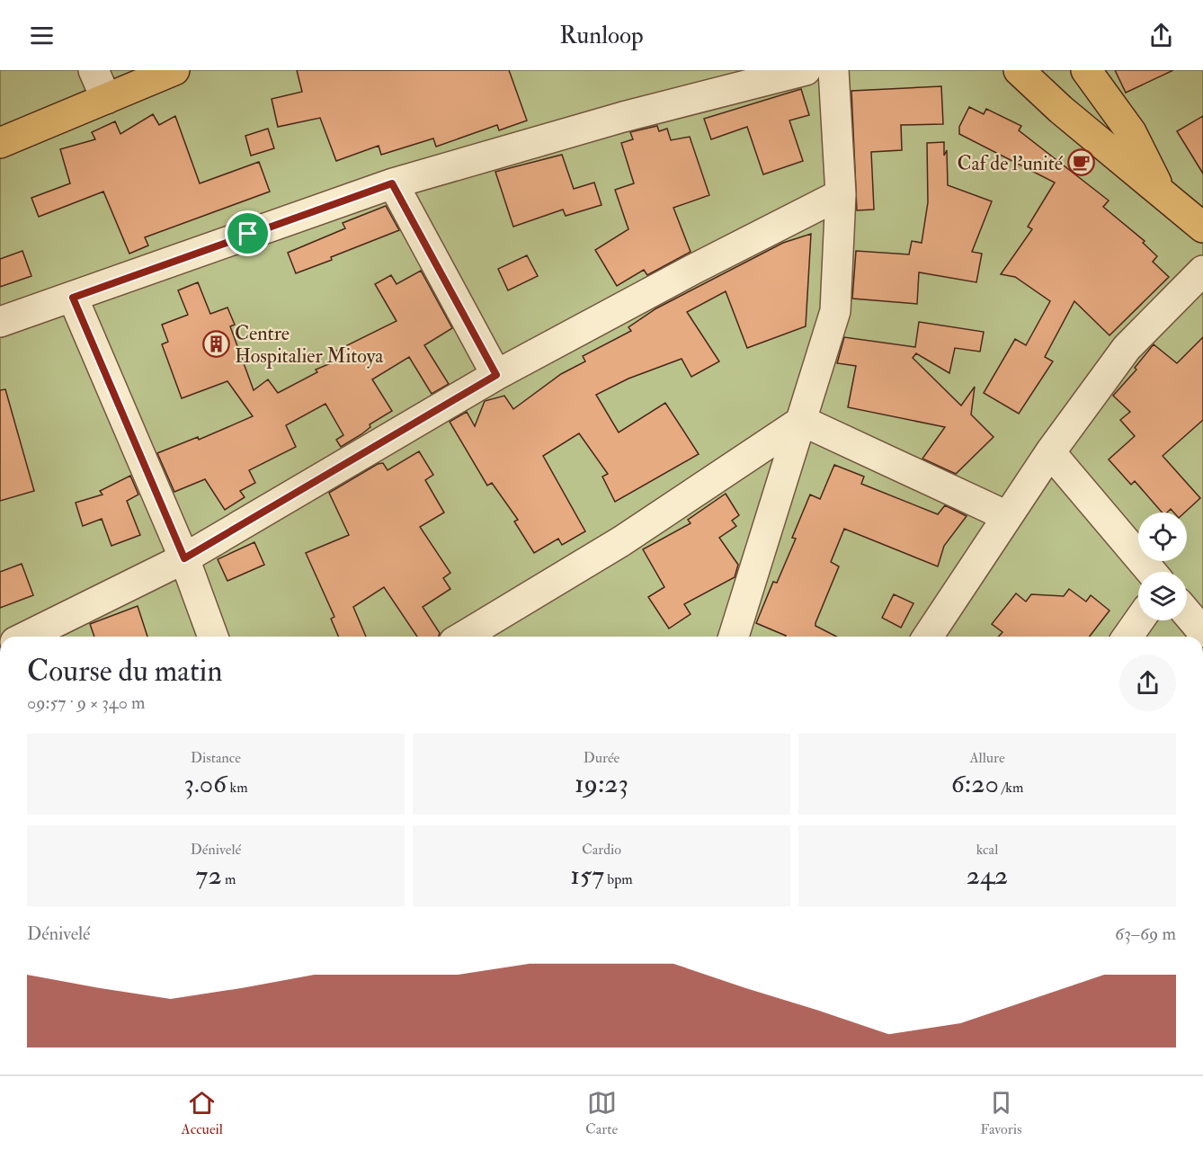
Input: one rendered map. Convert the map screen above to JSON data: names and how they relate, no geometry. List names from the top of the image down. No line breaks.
{"places":{"cafe":["Caf de l'unité"],"building":["Centre Hospitalier Mitoya"]},"page":{"header":"Runloop","heading":["Course du matin","09:57 · 9 × 340 m"],"stats":[["Distance","3.06 km"],["Durée","19:23"],["Allure","6:20 /km"],["Dénivelé","72 m"],["Cardio","157 bpm"],["kcal","242"]],"chart":["Dénivelé","63–69 m"],"tabs":["Accueil","Carte","Favoris"]}}
